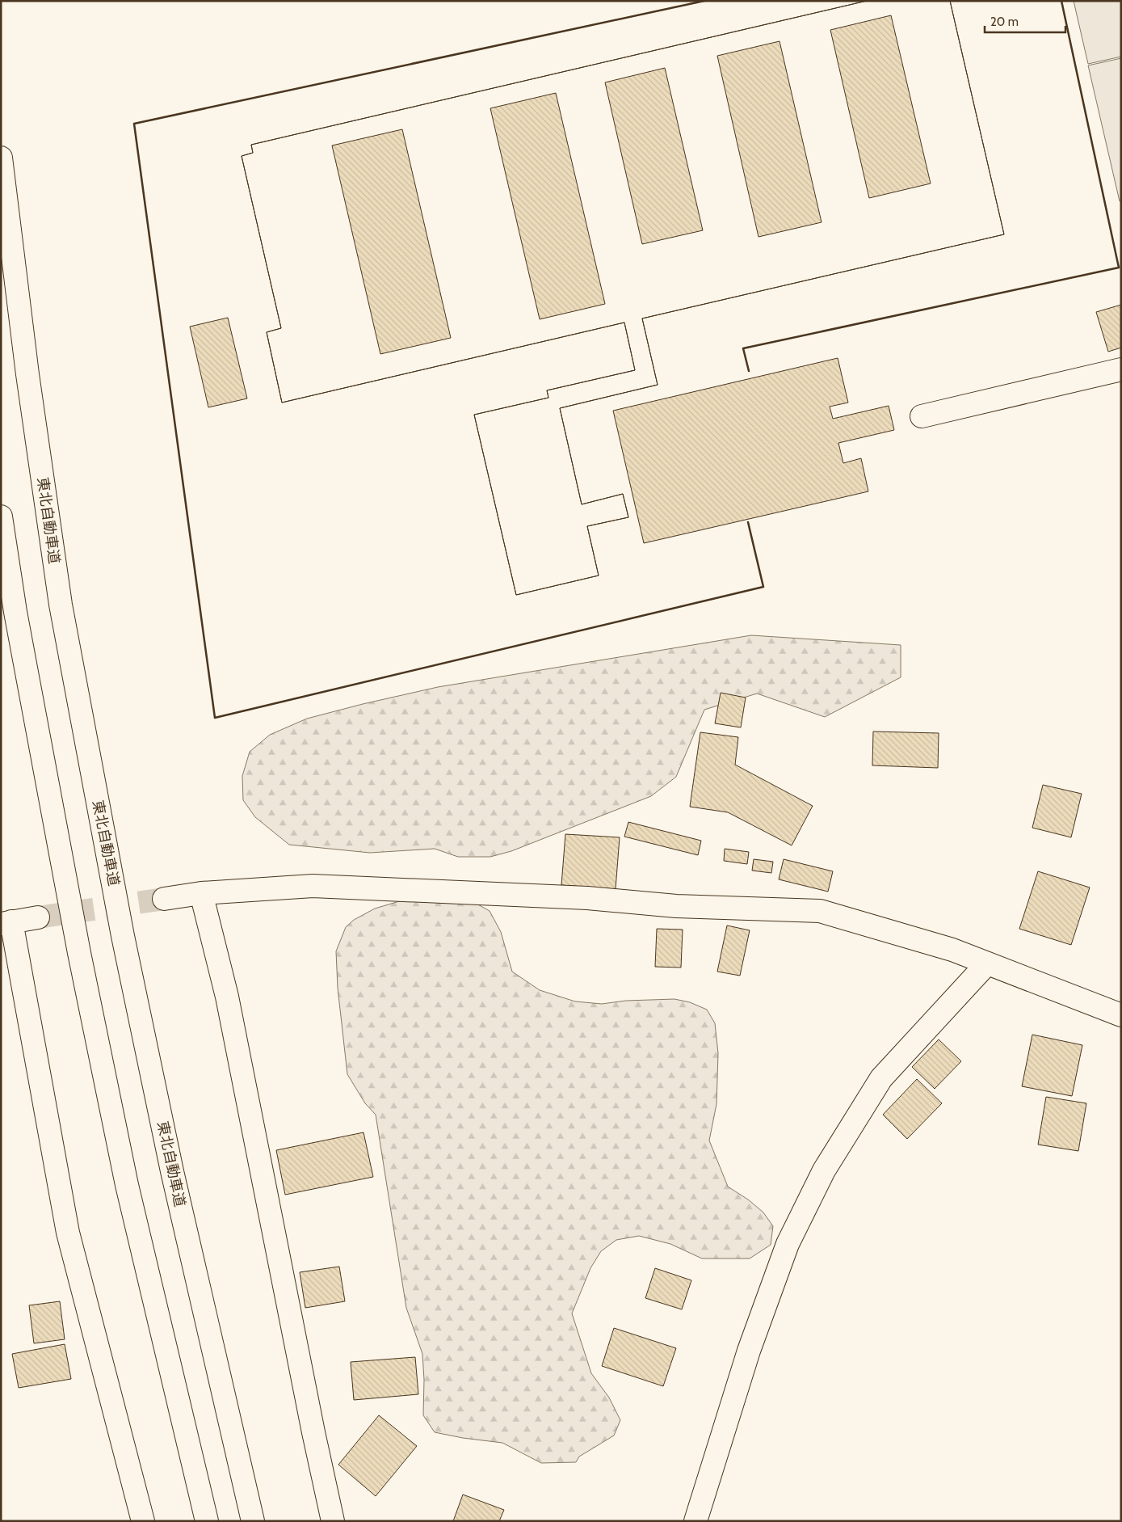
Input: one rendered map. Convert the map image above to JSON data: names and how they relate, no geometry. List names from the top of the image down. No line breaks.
{"streets":{"main road":["東北自動車道"]},"scale_bar":"20 m"}
